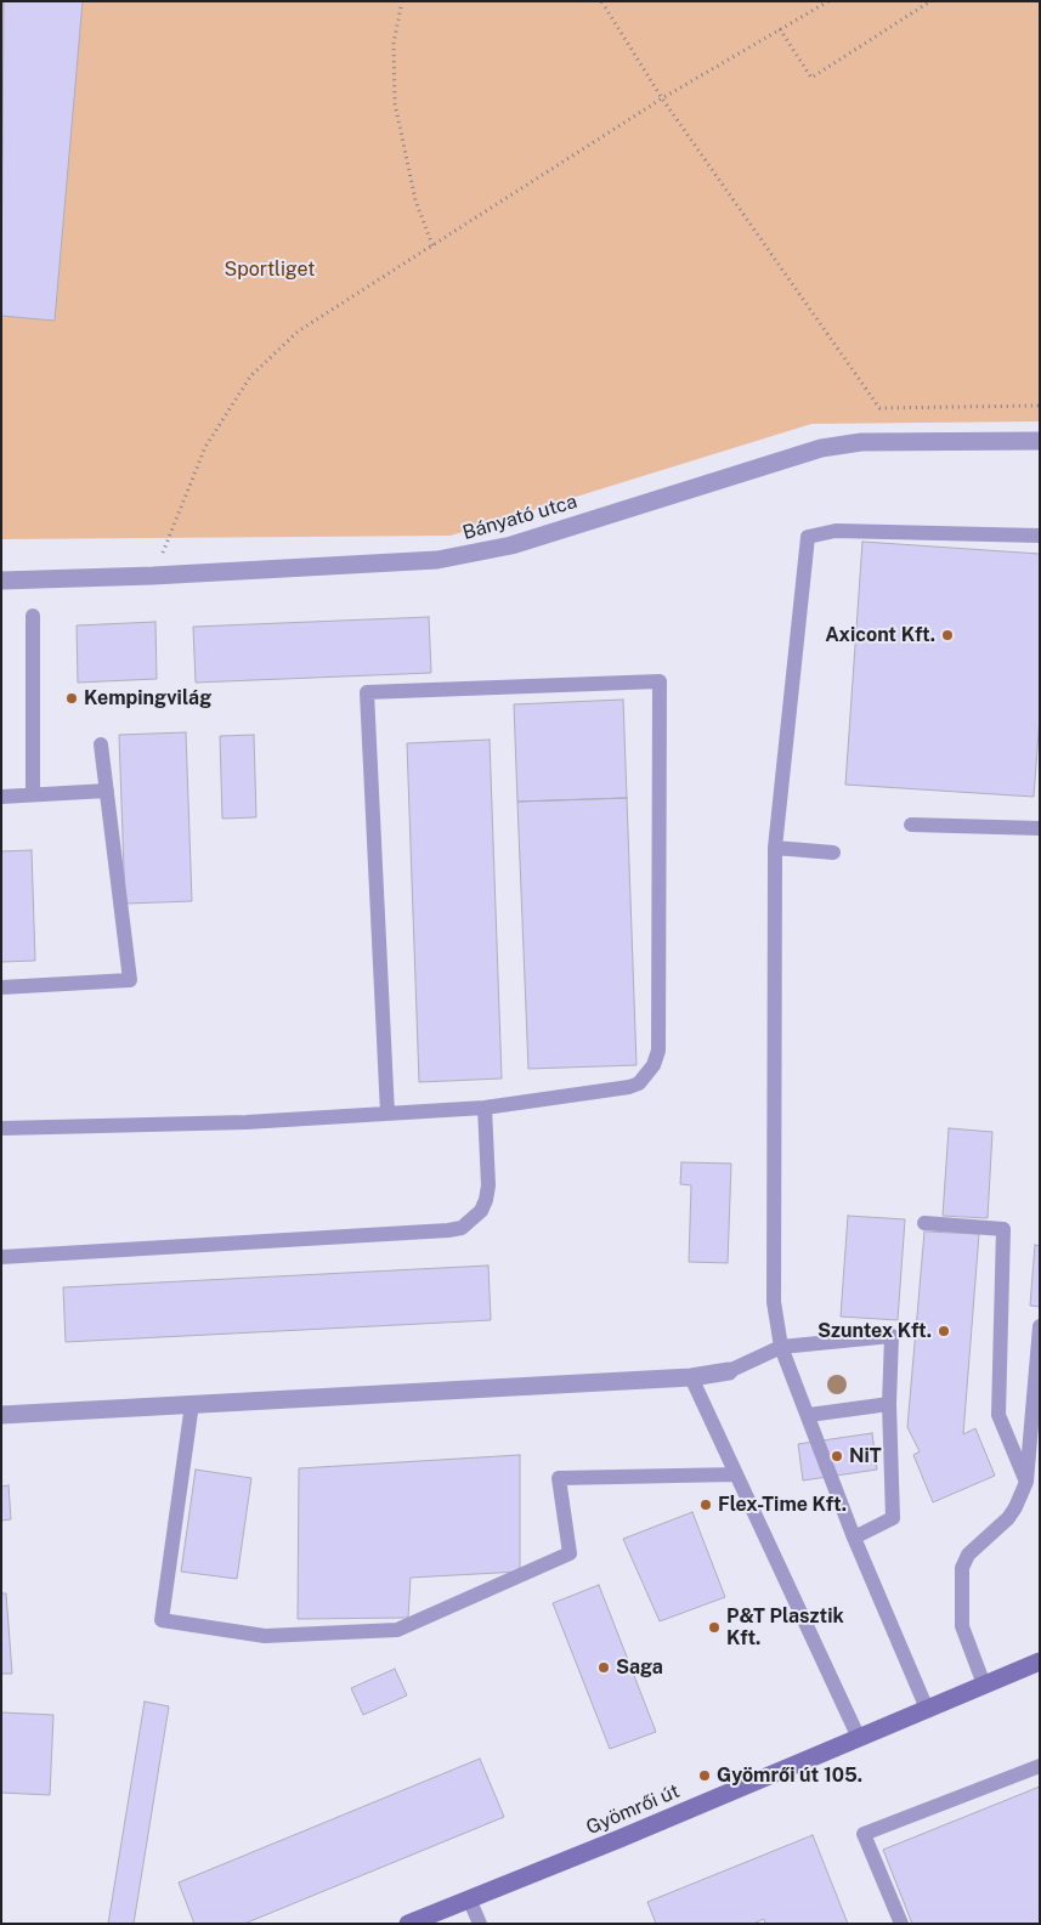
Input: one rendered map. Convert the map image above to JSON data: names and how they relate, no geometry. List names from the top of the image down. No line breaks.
{"streets":{"street":["Bányató utca","Gyömrői út"]},"parks":["Sportliget"],"places":["Axicont Kft.","Kempingvilág","Szuntex Kft.","NiT","Flex-Time Kft.","P&T Plasztik Kft.","Saga","Gyömrői út 105."]}
